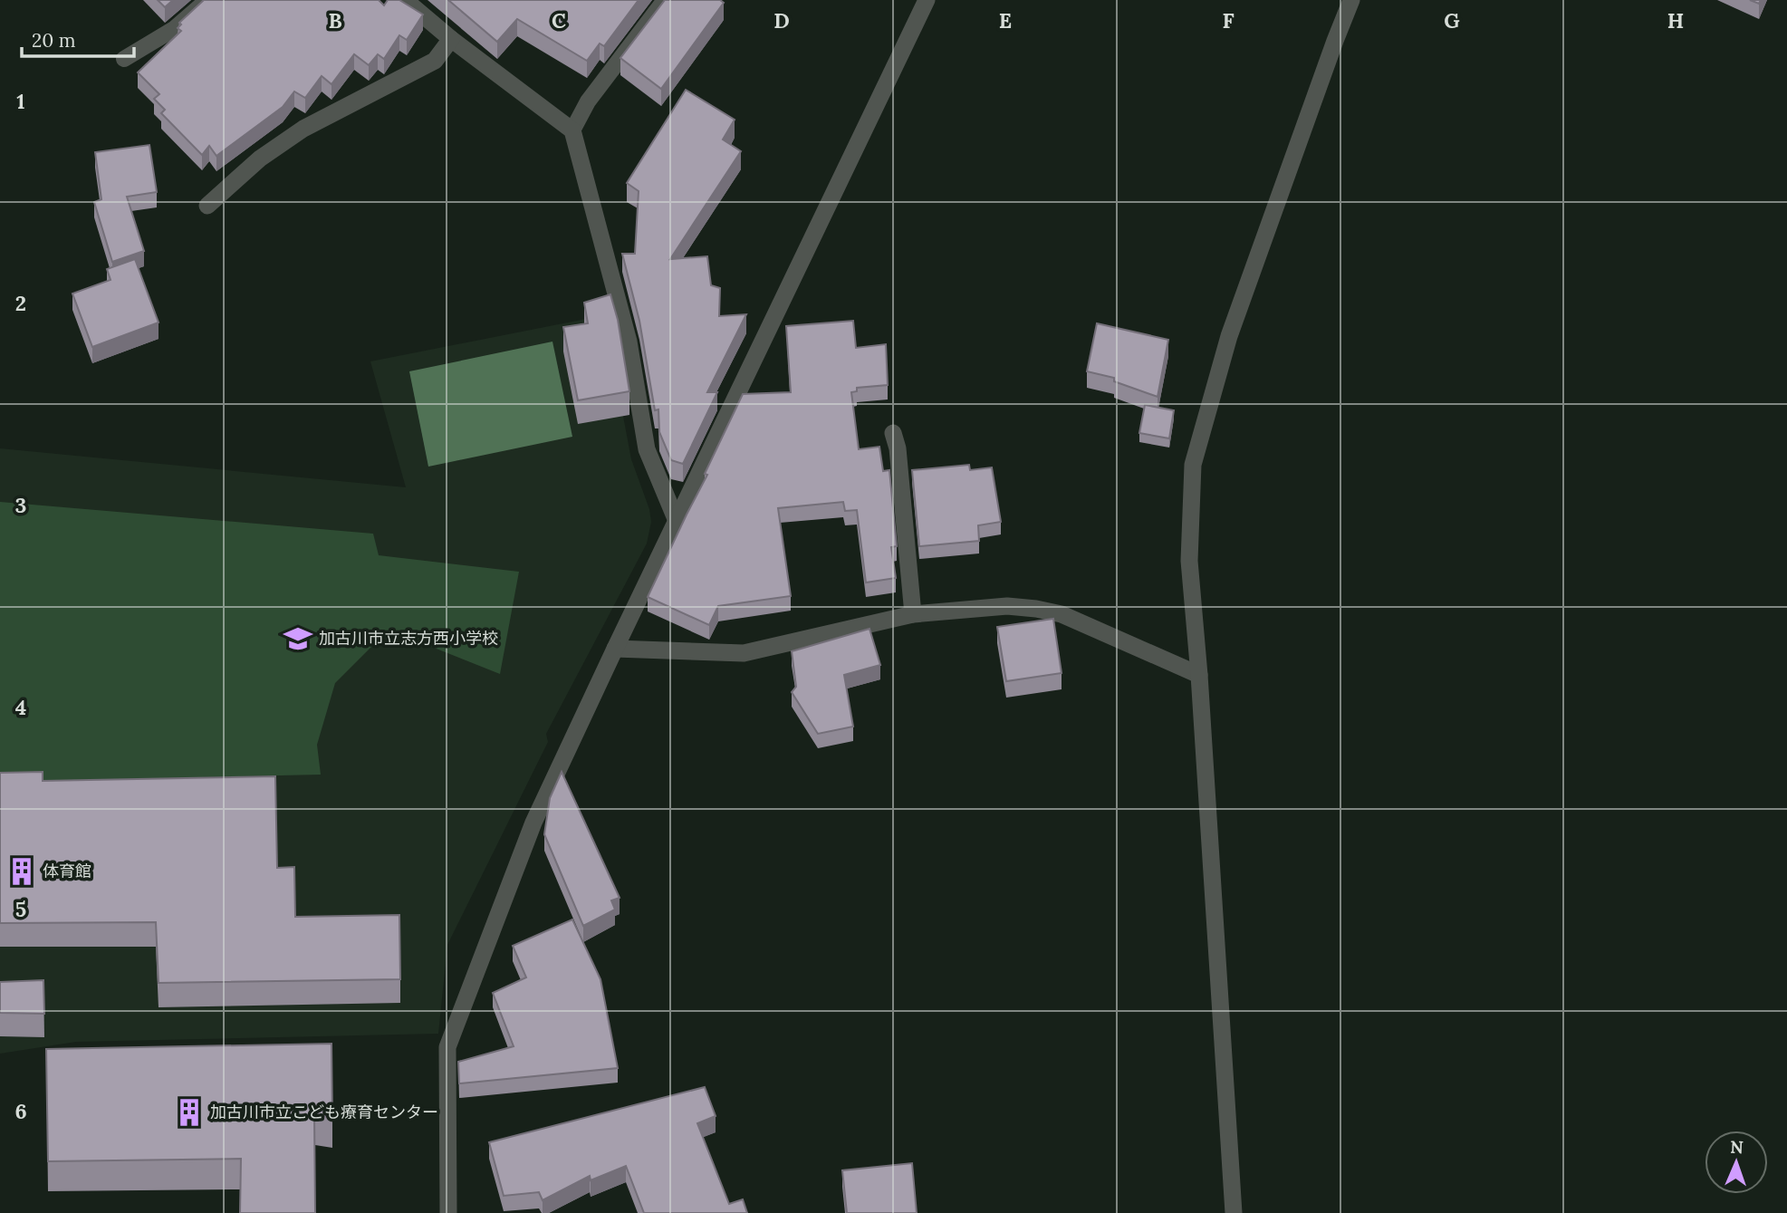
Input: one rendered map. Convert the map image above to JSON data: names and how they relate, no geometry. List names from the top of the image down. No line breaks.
{"places":{"school or university":["加古川市立志方西小学校"],"building":["体育館","加古川市立こども療育センター"]},"scale_bar":"20 m","north":"top","grid":{"columns":["B","C","D","E","F","G","H"],"rows":["1","2","3","4","5","6"]}}
